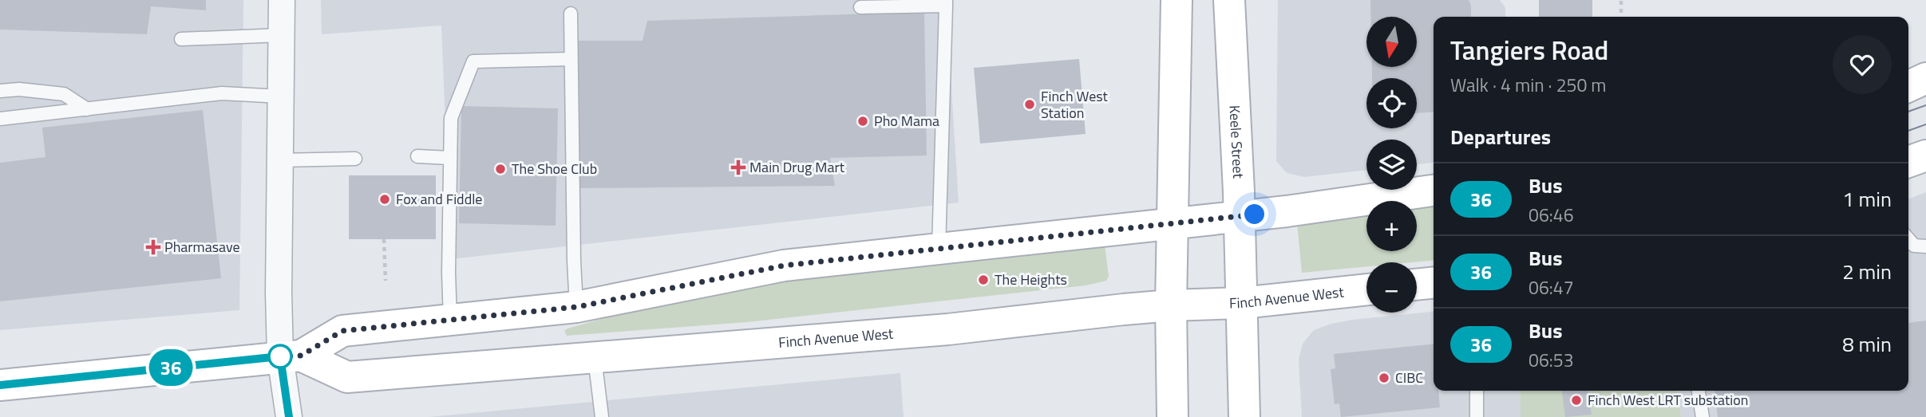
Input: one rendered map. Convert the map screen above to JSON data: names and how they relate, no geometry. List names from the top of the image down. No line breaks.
{"streets":{"main road":["Keele Street","Finch Avenue West"]},"crossings":[["Keele Street","Finch Avenue West"]],"places":{"other":["Finch West Station","Pho Mama","The Shoe Club","Fox and Fiddle","The Heights","CIBC","Finch West LRT substation"],"health":["Main Drug Mart","Pharmasave"]},"lines":["bus line 36"],"north":"bottom","page":{"on_map":"36","map_buttons":["+","−"],"heading":[["Tangiers Road","Walk · 4 min · 250 m"],"Departures"],"list":[{"mark":"36","name":"Bus","note":"06:46","value":"1 min"},{"mark":"36","name":"Bus","note":"06:47","value":"2 min"},{"mark":"36","name":"Bus","note":"06:53","value":"8 min"}]}}
